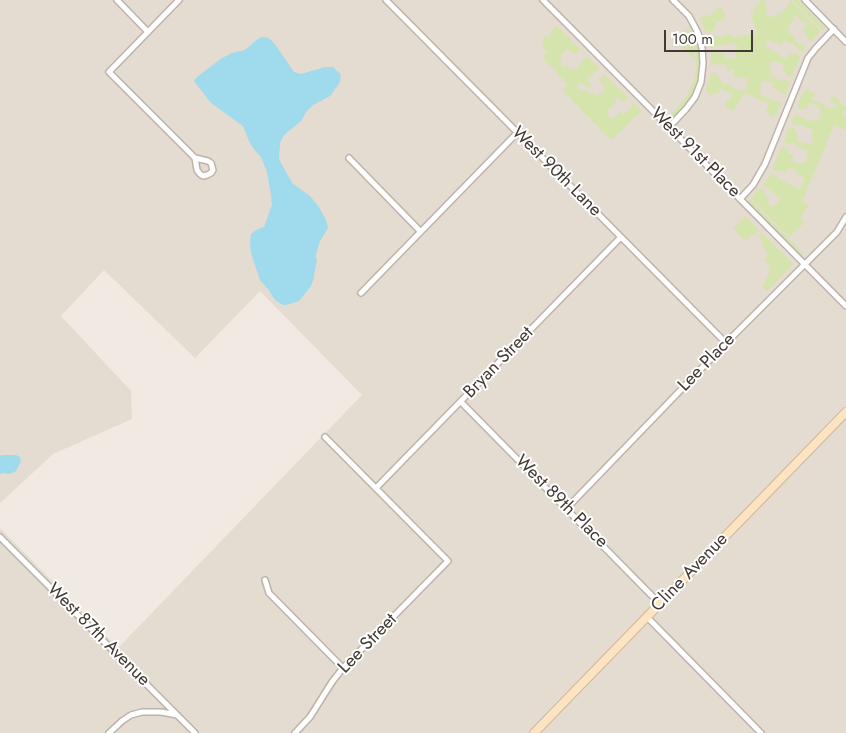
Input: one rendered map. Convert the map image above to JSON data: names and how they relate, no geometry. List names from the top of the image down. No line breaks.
{"streets":{"street":["West 91st Place","West 90th Lane","Bryan Street","Lee Place","West 89th Place","Cline Avenue","West 87th Avenue","Lee Street"]},"crossings":[["West 91st Place","Lee Place"],["West 90th Lane","Bryan Street"],["West 90th Lane","Lee Place"],["Bryan Street","West 89th Place"],["Bryan Street","Lee Street"],["Lee Place","West 89th Place"],["West 89th Place","Cline Avenue"]],"scale_bar":"100 m"}
